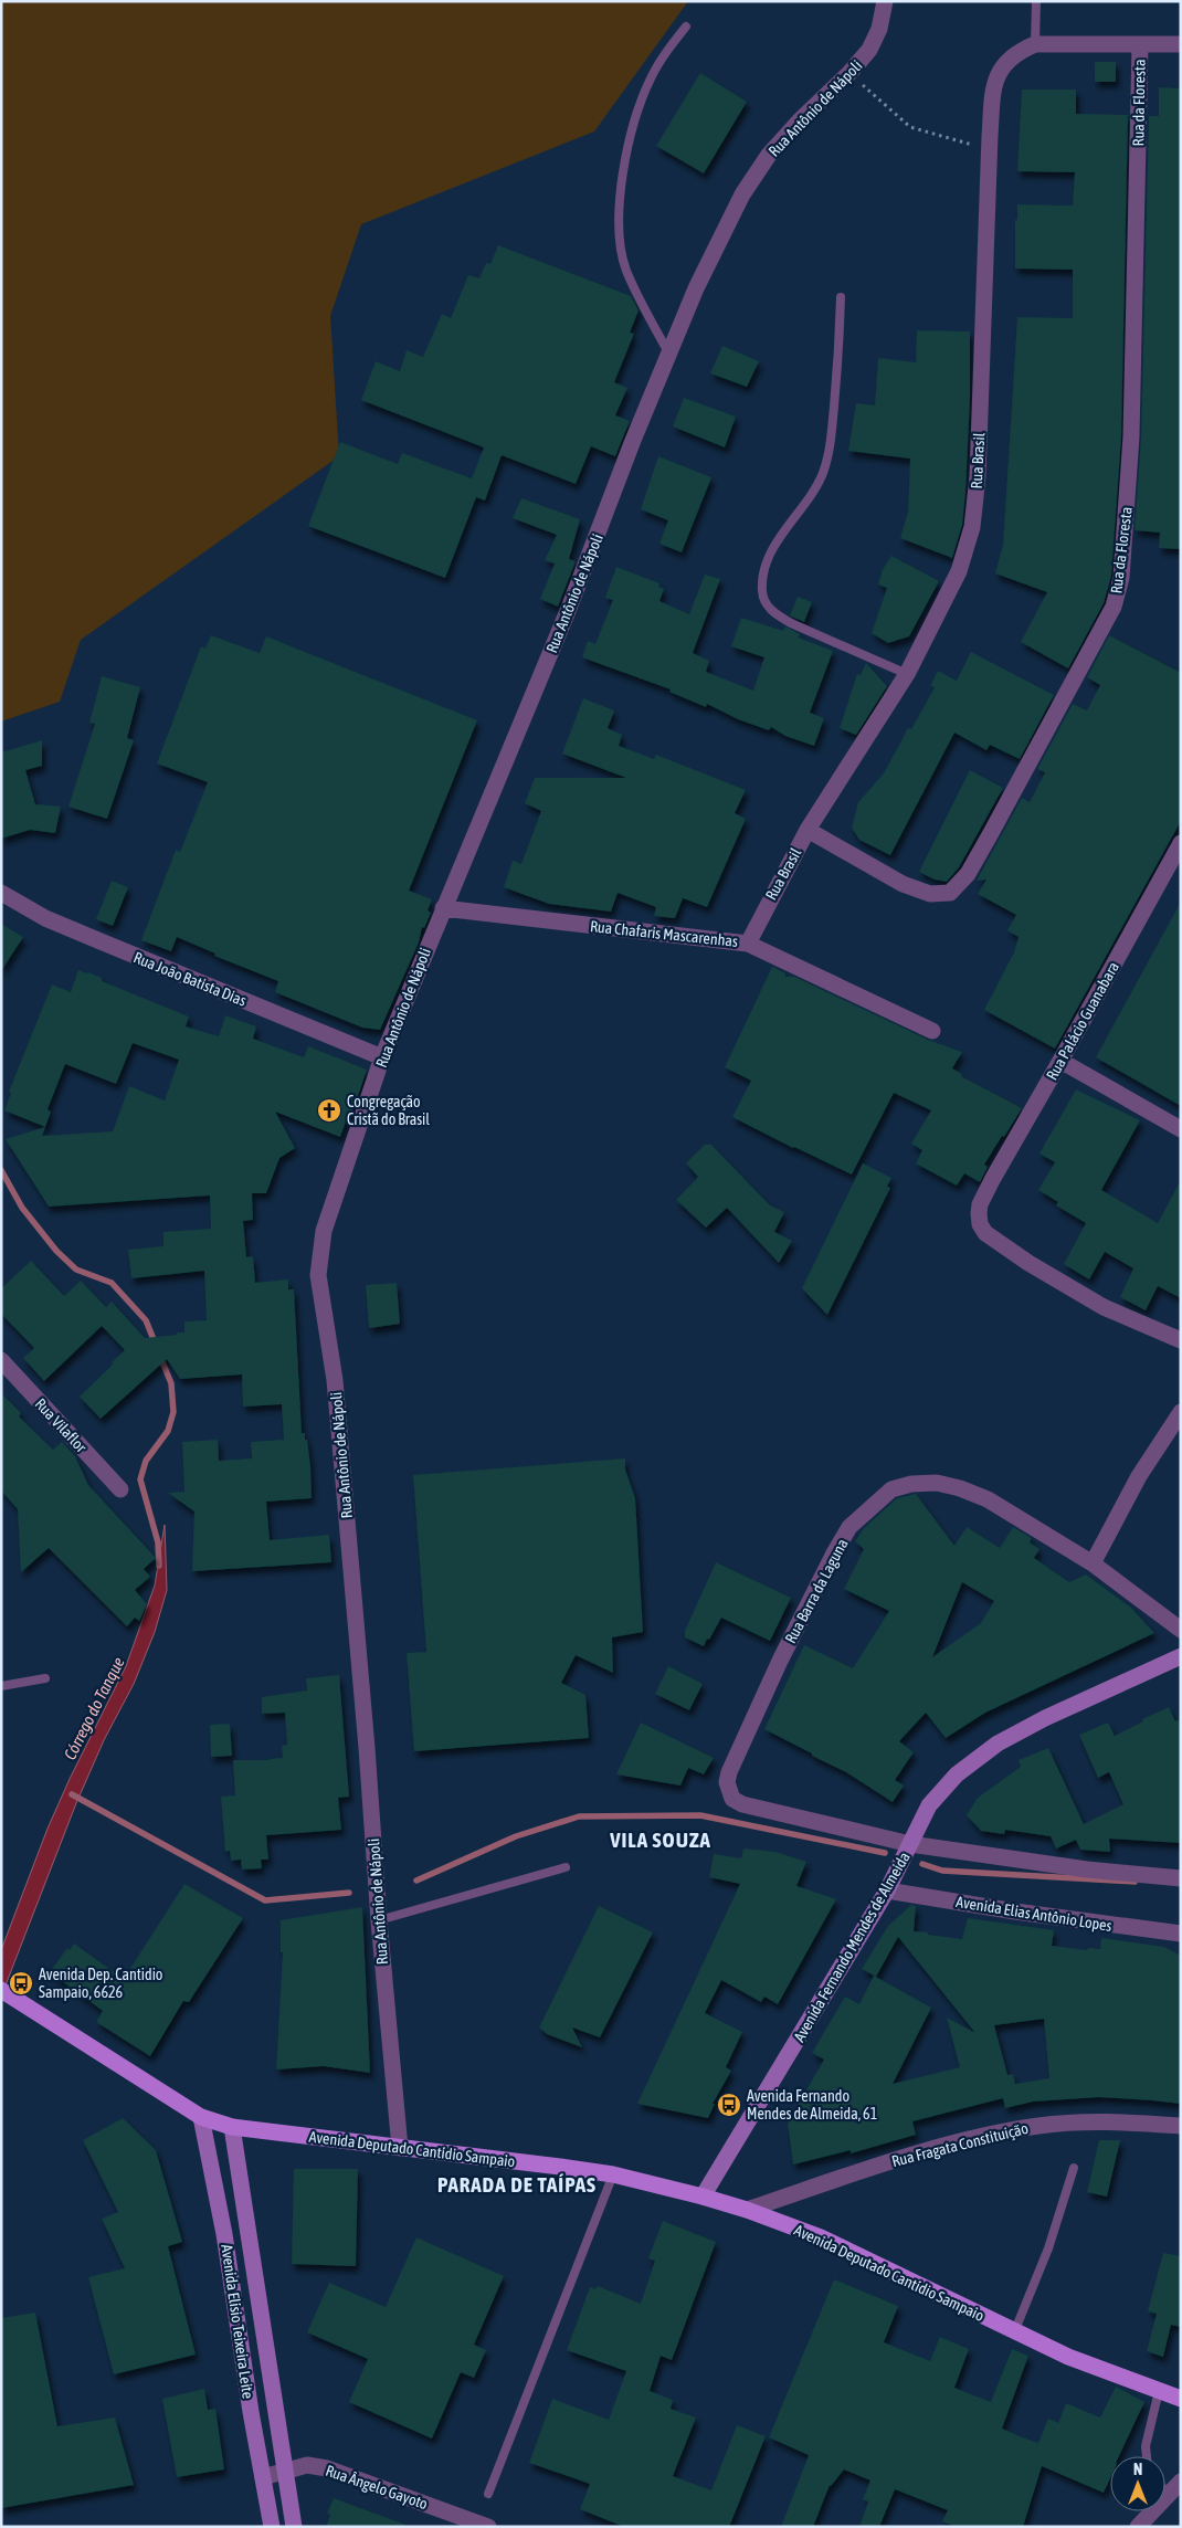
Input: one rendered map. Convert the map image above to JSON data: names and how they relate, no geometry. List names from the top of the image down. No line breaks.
{"streets":{"main road":["Avenida Fernando Mendes de Almeida","Avenida Deputado Cantídio Sampaio","Avenida Elísio Teixeira Leite"],"street":["Rua da Floresta","Rua Antônio de Nápoli","Rua Brasil","Rua Chafaris Mascarenhas","Rua João Batista Dias","Rua Palácio Guanabara","Rua Vilaflor","Rua Barra da Laguna","Avenida Elias Antônio Lopes","Rua Fragata Constituição","Rua Ângelo Gayoto"]},"crossings":[["Rua da Floresta","Rua Brasil"],["Rua Antônio de Nápoli","Rua Chafaris Mascarenhas"],["Rua Antônio de Nápoli","Rua João Batista Dias"],["Rua Antônio de Nápoli","Avenida Deputado Cantídio Sampaio"],["Rua Brasil","Rua Chafaris Mascarenhas"],["Rua Barra da Laguna","Avenida Fernando Mendes de Almeida"],["Avenida Elias Antônio Lopes","Avenida Fernando Mendes de Almeida"],["Avenida Fernando Mendes de Almeida","Avenida Deputado Cantídio Sampaio"],["Rua Fragata Constituição","Avenida Deputado Cantídio Sampaio"],["Avenida Deputado Cantídio Sampaio","Avenida Elísio Teixeira Leite"],["Avenida Elísio Teixeira Leite","Rua Ângelo Gayoto"]],"districts":["VILA SOUZA","PARADA DE TAÍPAS"],"water":["Córrego do Tanque"],"places":{"church":["Congregação Cristã do Brasil"],"bus stop":["Avenida Dep. Cantidio Sampaio, 6626","Avenida Fernando Mendes de Almeida, 61"]},"north":"top"}
